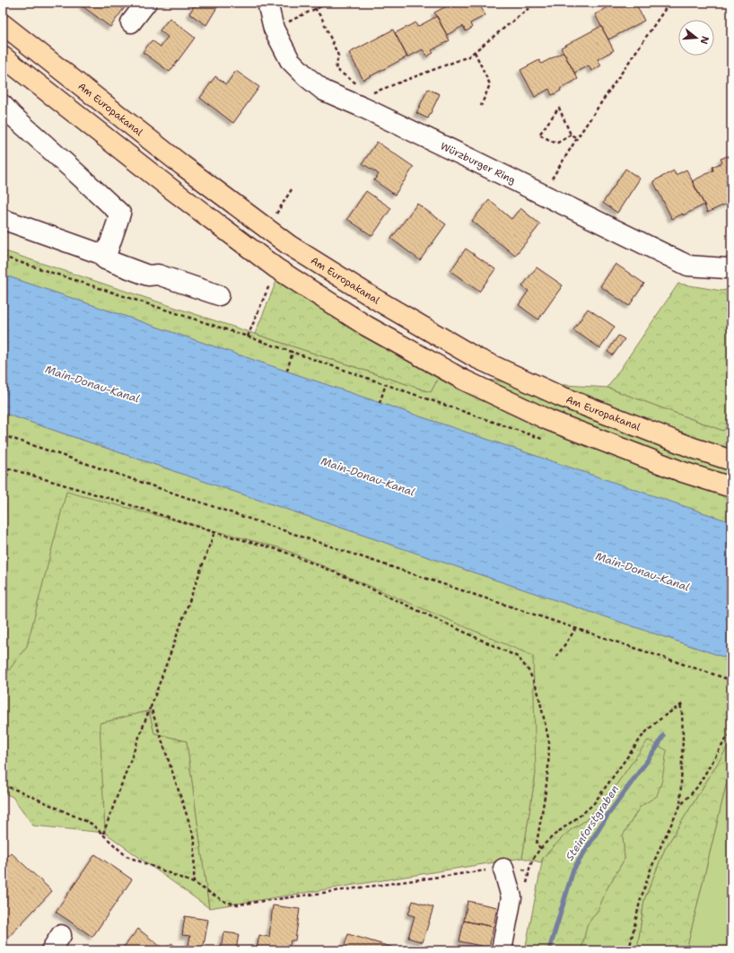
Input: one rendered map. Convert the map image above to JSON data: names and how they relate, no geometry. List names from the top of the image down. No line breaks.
{"streets":{"main road":["Am Europakanal"],"street":["Würzburger Ring"]},"water":["Main-Donau-Kanal","Steinforstgraben"],"north":"right"}
